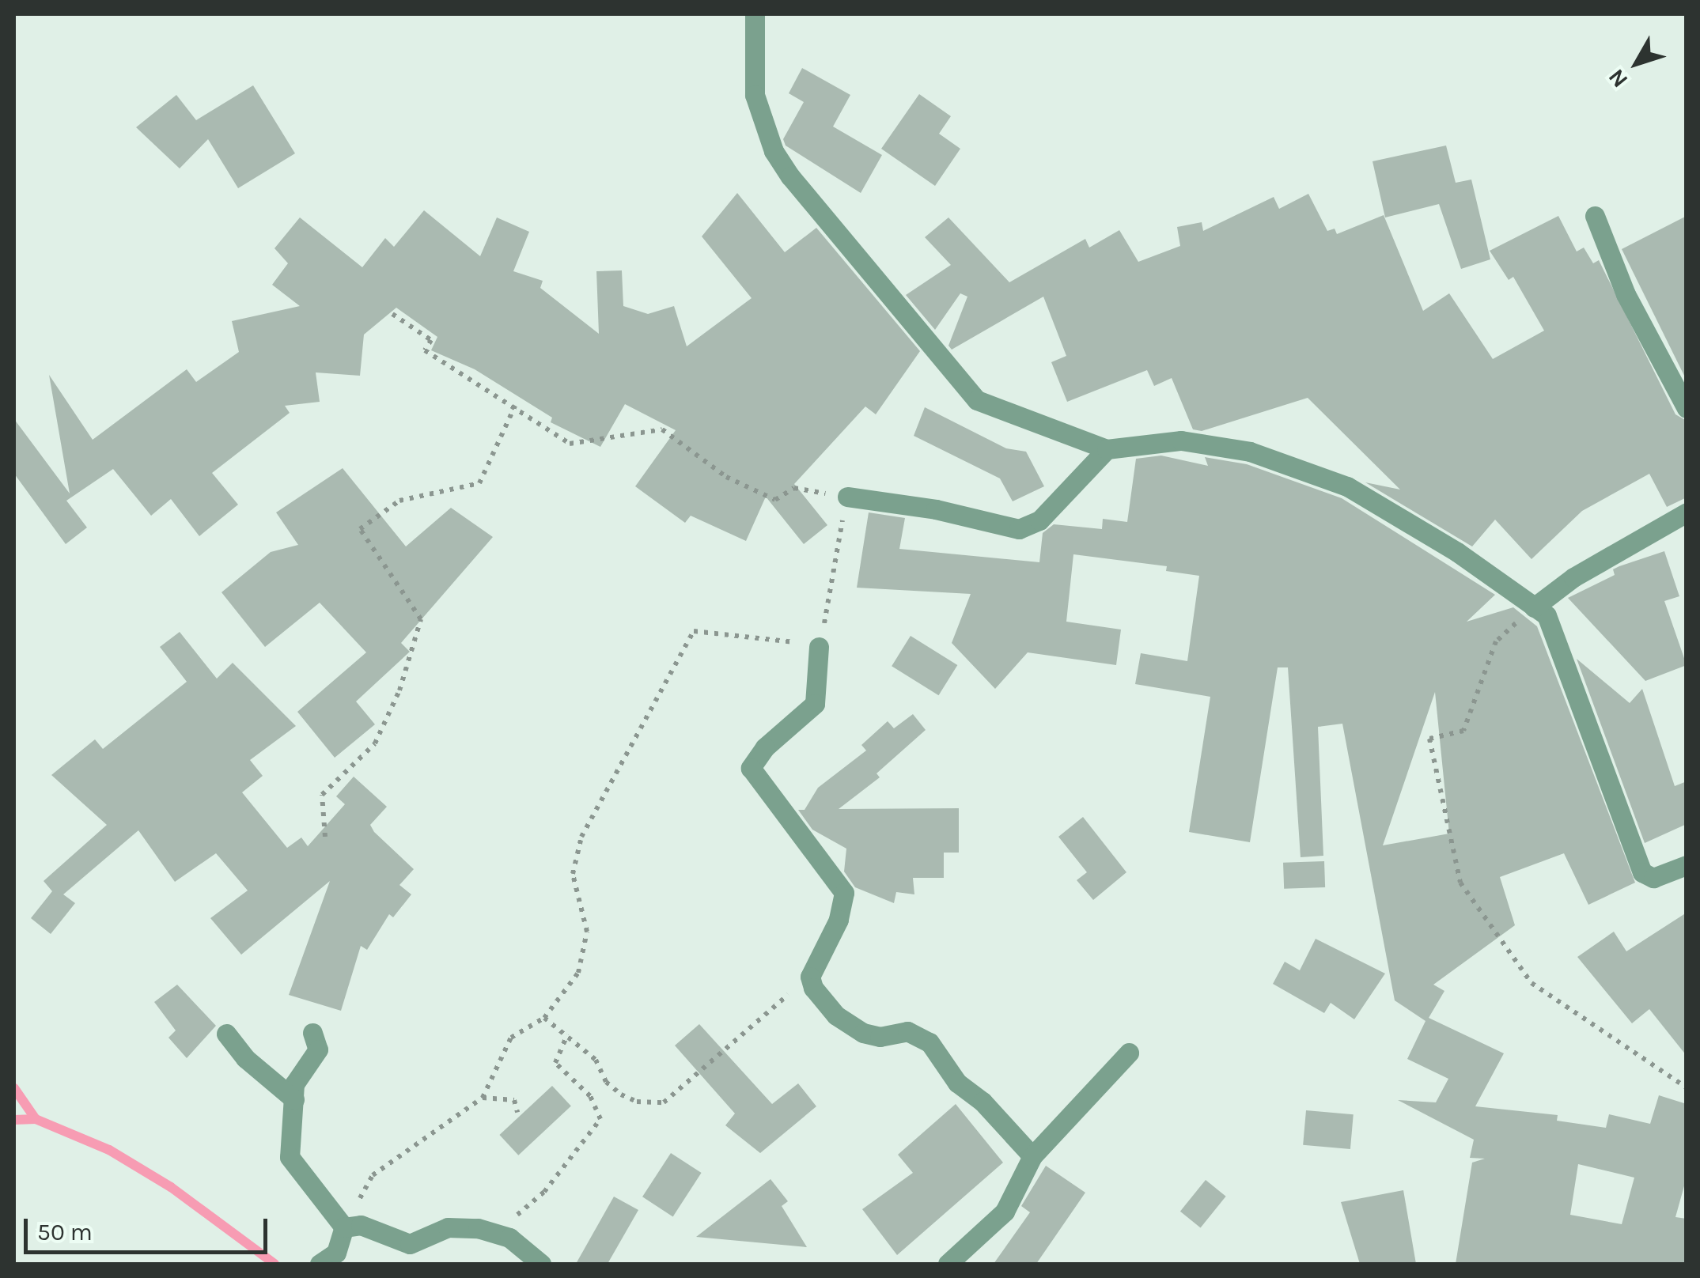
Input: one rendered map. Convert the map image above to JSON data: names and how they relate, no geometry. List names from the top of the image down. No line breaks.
{"scale_bar":"50 m","north":"bottom left"}
